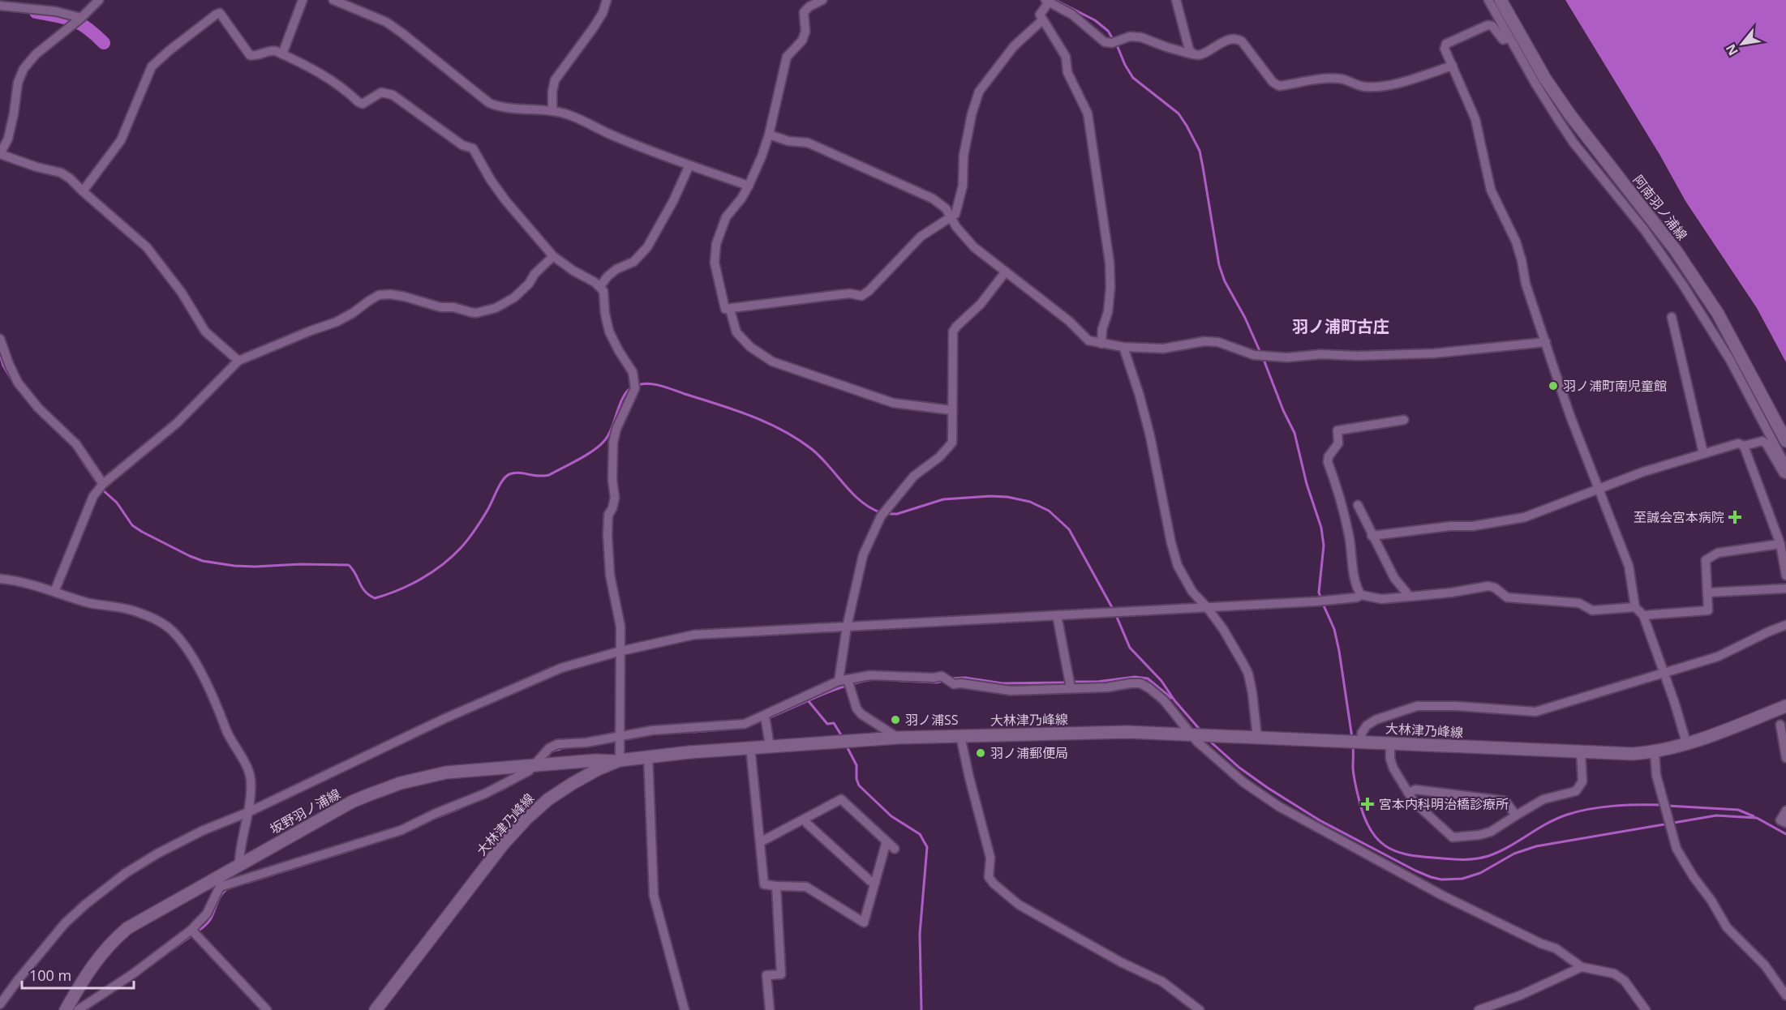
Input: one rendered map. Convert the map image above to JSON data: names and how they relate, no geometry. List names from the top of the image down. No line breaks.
{"streets":{"main road":["阿南羽ノ浦線","大林津乃峰線","坂野羽ノ浦線"]},"crossings":[["大林津乃峰線","坂野羽ノ浦線"]],"districts":["羽ノ浦町古庄"],"places":{"other":["羽ノ浦町南児童館","羽ノ浦SS","羽ノ浦郵便局"],"health":["至誠会宮本病院","宮本内科明治橋診療所"]},"scale_bar":"100 m","north":"bottom left"}
